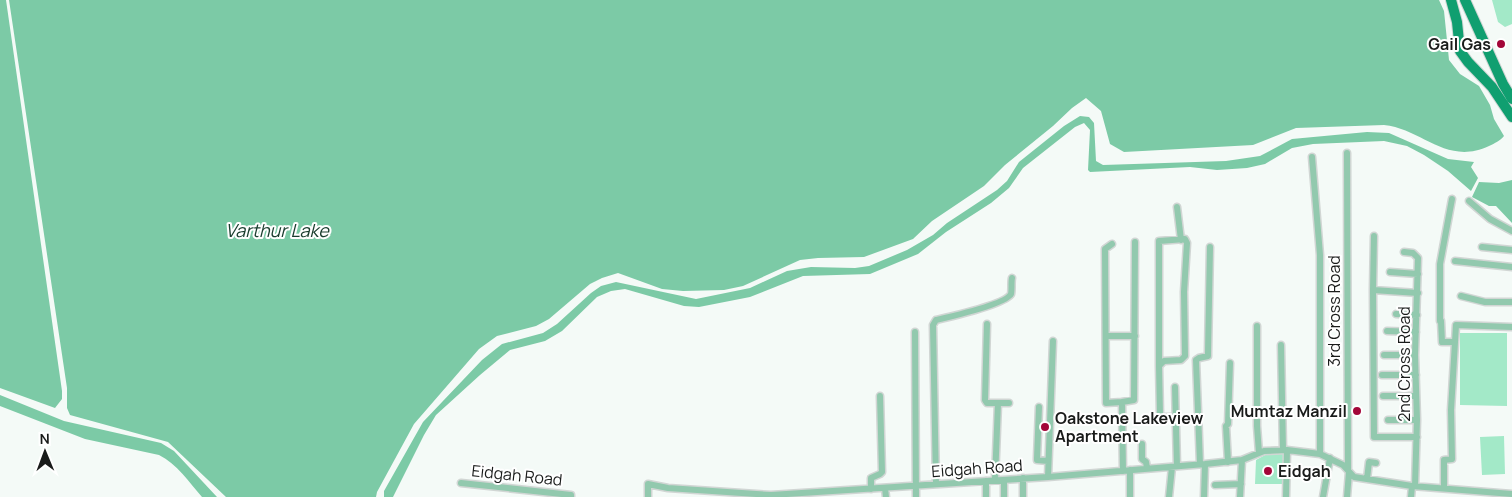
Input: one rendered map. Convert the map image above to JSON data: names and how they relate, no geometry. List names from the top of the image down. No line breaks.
{"streets":{"street":["3rd Cross Road","2nd Cross Road","Eidgah Road"]},"crossings":[["3rd Cross Road","Eidgah Road"],["2nd Cross Road","Eidgah Road"]],"water":["Varthur Lake"],"places":["Gail Gas","Mumtaz Manzil","Oakstone Lakeview Apartment","Eidgah"],"north":"top"}
